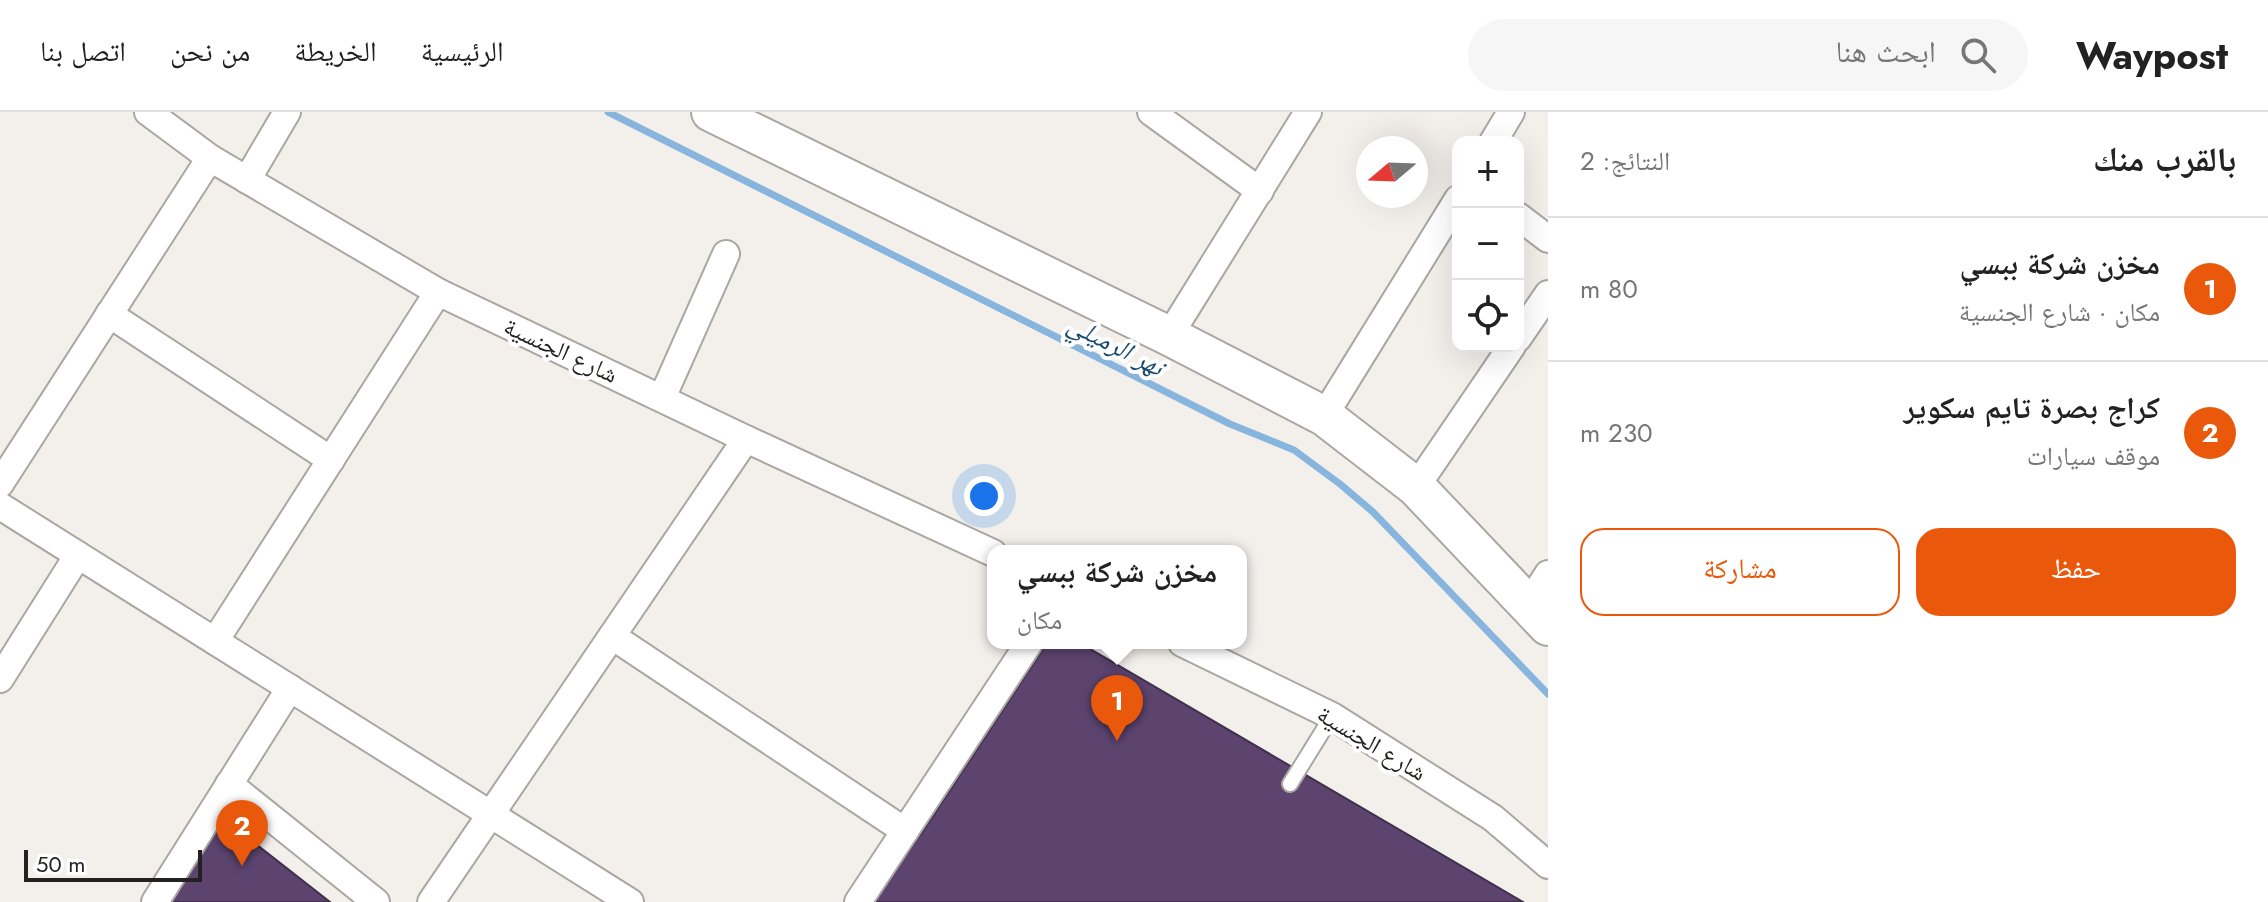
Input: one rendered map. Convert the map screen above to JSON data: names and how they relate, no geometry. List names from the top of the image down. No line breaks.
{"streets":{"street":["شارع الجنسية"]},"water":["نهر الرميلي"],"scale_bar":"50 m","north":"left","page":{"header":"Waypost","search":"ابحث هنا","nav":["الرئيسية","الخريطة","من نحن","اتصل بنا"],"heading":["بالقرب منك","النتائج: 2"],"map_buttons":["+","−"],"list":[{"mark":"1","name":"مخزن شركة ببسي","note":"مكان · شارع الجنسية","value":"80 m"},{"mark":"2","name":"كراج بصرة تايم سكوير","note":"موقف سيارات","value":"230 m"}],"buttons":["حفظ","مشاركة"],"popup":["مخزن شركة ببسي","مكان"],"pins":["1","2"],"scale":"50 m"}}
